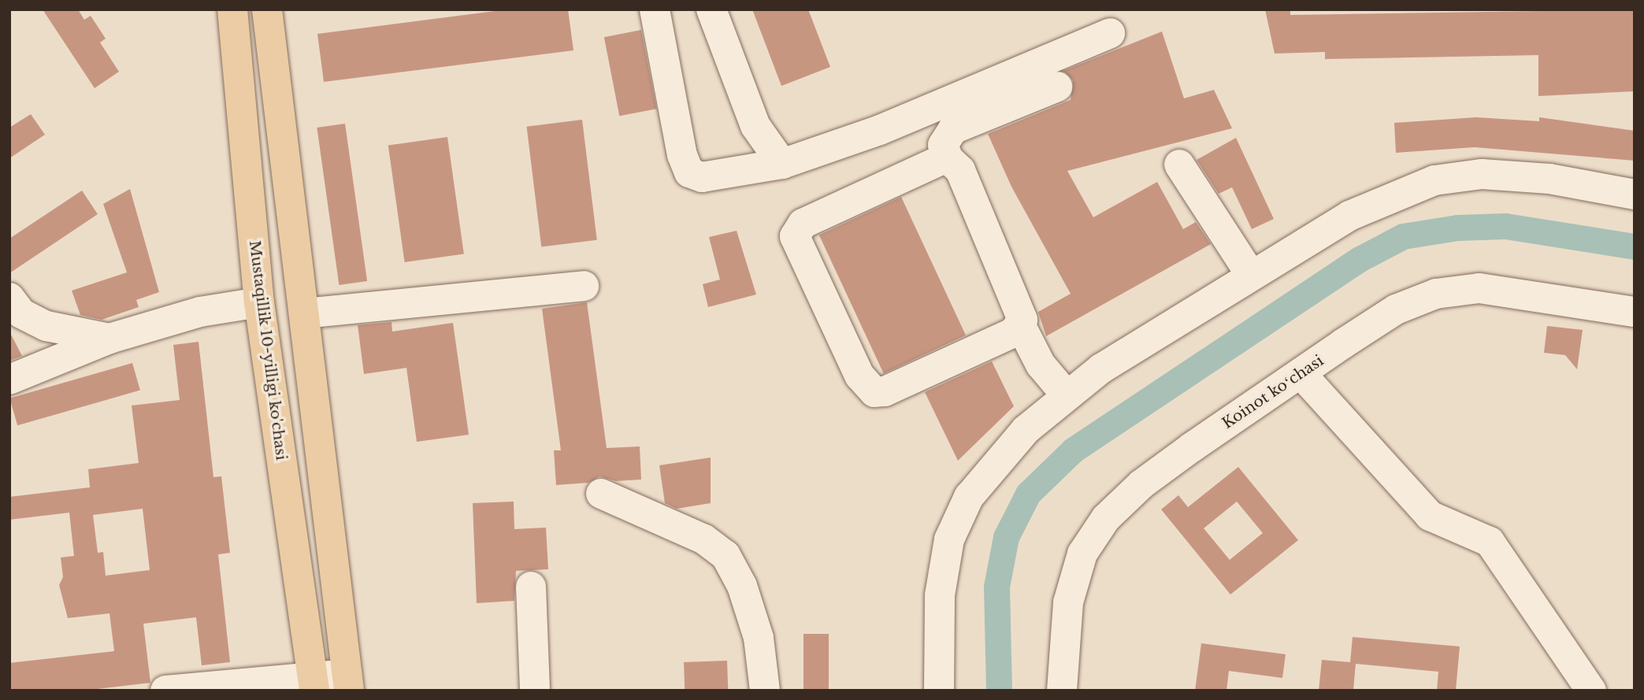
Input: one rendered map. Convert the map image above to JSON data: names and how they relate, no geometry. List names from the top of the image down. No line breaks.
{"streets":{"main road":["Mustaqillik 10-yilligi ko'chasi"],"street":["Koinot koʻchasi"]}}
